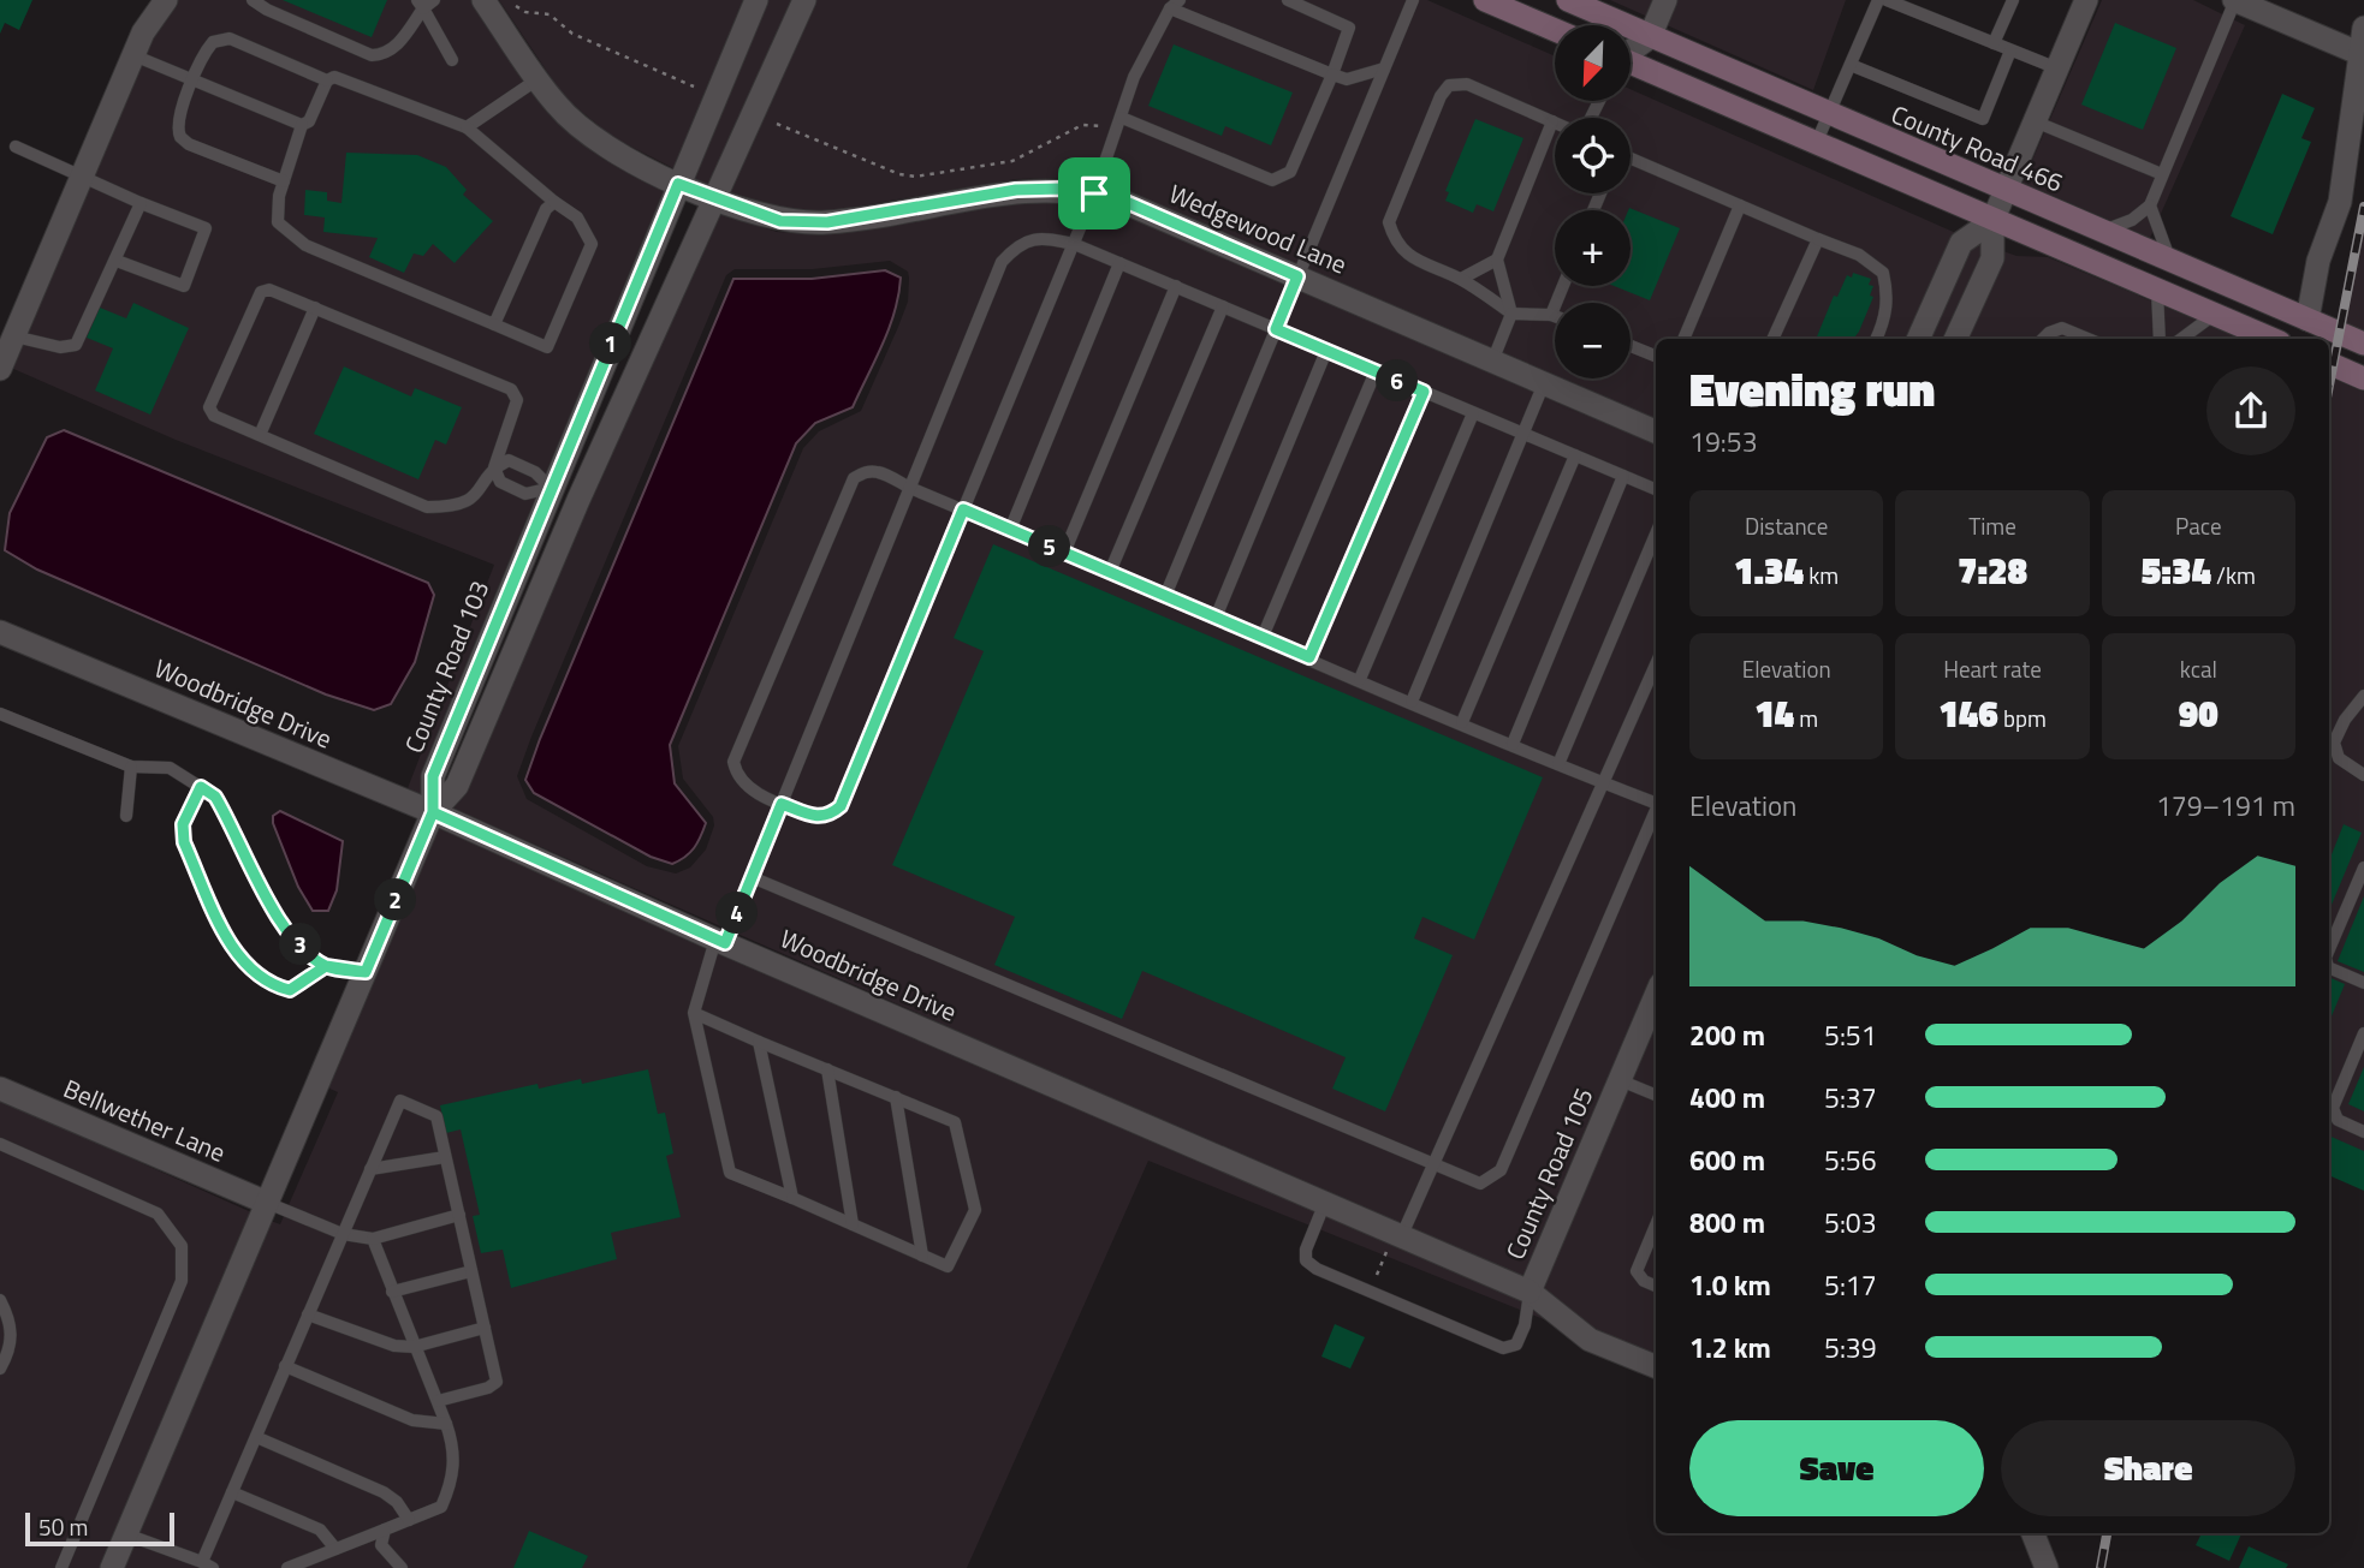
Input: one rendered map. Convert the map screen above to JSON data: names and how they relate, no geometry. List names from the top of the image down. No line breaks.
{"streets":{"main road":["County Road 466"],"street":["Wedgewood Lane","County Road 103","Woodbridge Drive","Bellwether Lane","County Road 105"]},"crossings":[["Wedgewood Lane","County Road 103"],["County Road 103","Woodbridge Drive"],["Woodbridge Drive","County Road 105"]],"scale_bar":"50 m","north":"bottom left","page":{"map_buttons":["+","−"],"pins":["1","6","5","2","4","3"],"heading":["Evening run","19:53"],"stats":[["Distance","1.34 km"],["Time","7:28"],["Pace","5:34 /km"],["Elevation","14 m"],["Heart rate","146 bpm"],["kcal","90"]],"chart":["Elevation","179–191 m"],"list":[{"name":"200 m","note":"5:51"},{"name":"400 m","note":"5:37"},{"name":"600 m","note":"5:56"},{"name":"800 m","note":"5:03"},{"name":"1.0 km","note":"5:17"},{"name":"1.2 km","note":"5:39"}],"buttons":["Save","Share"],"scale":"50 m"}}
